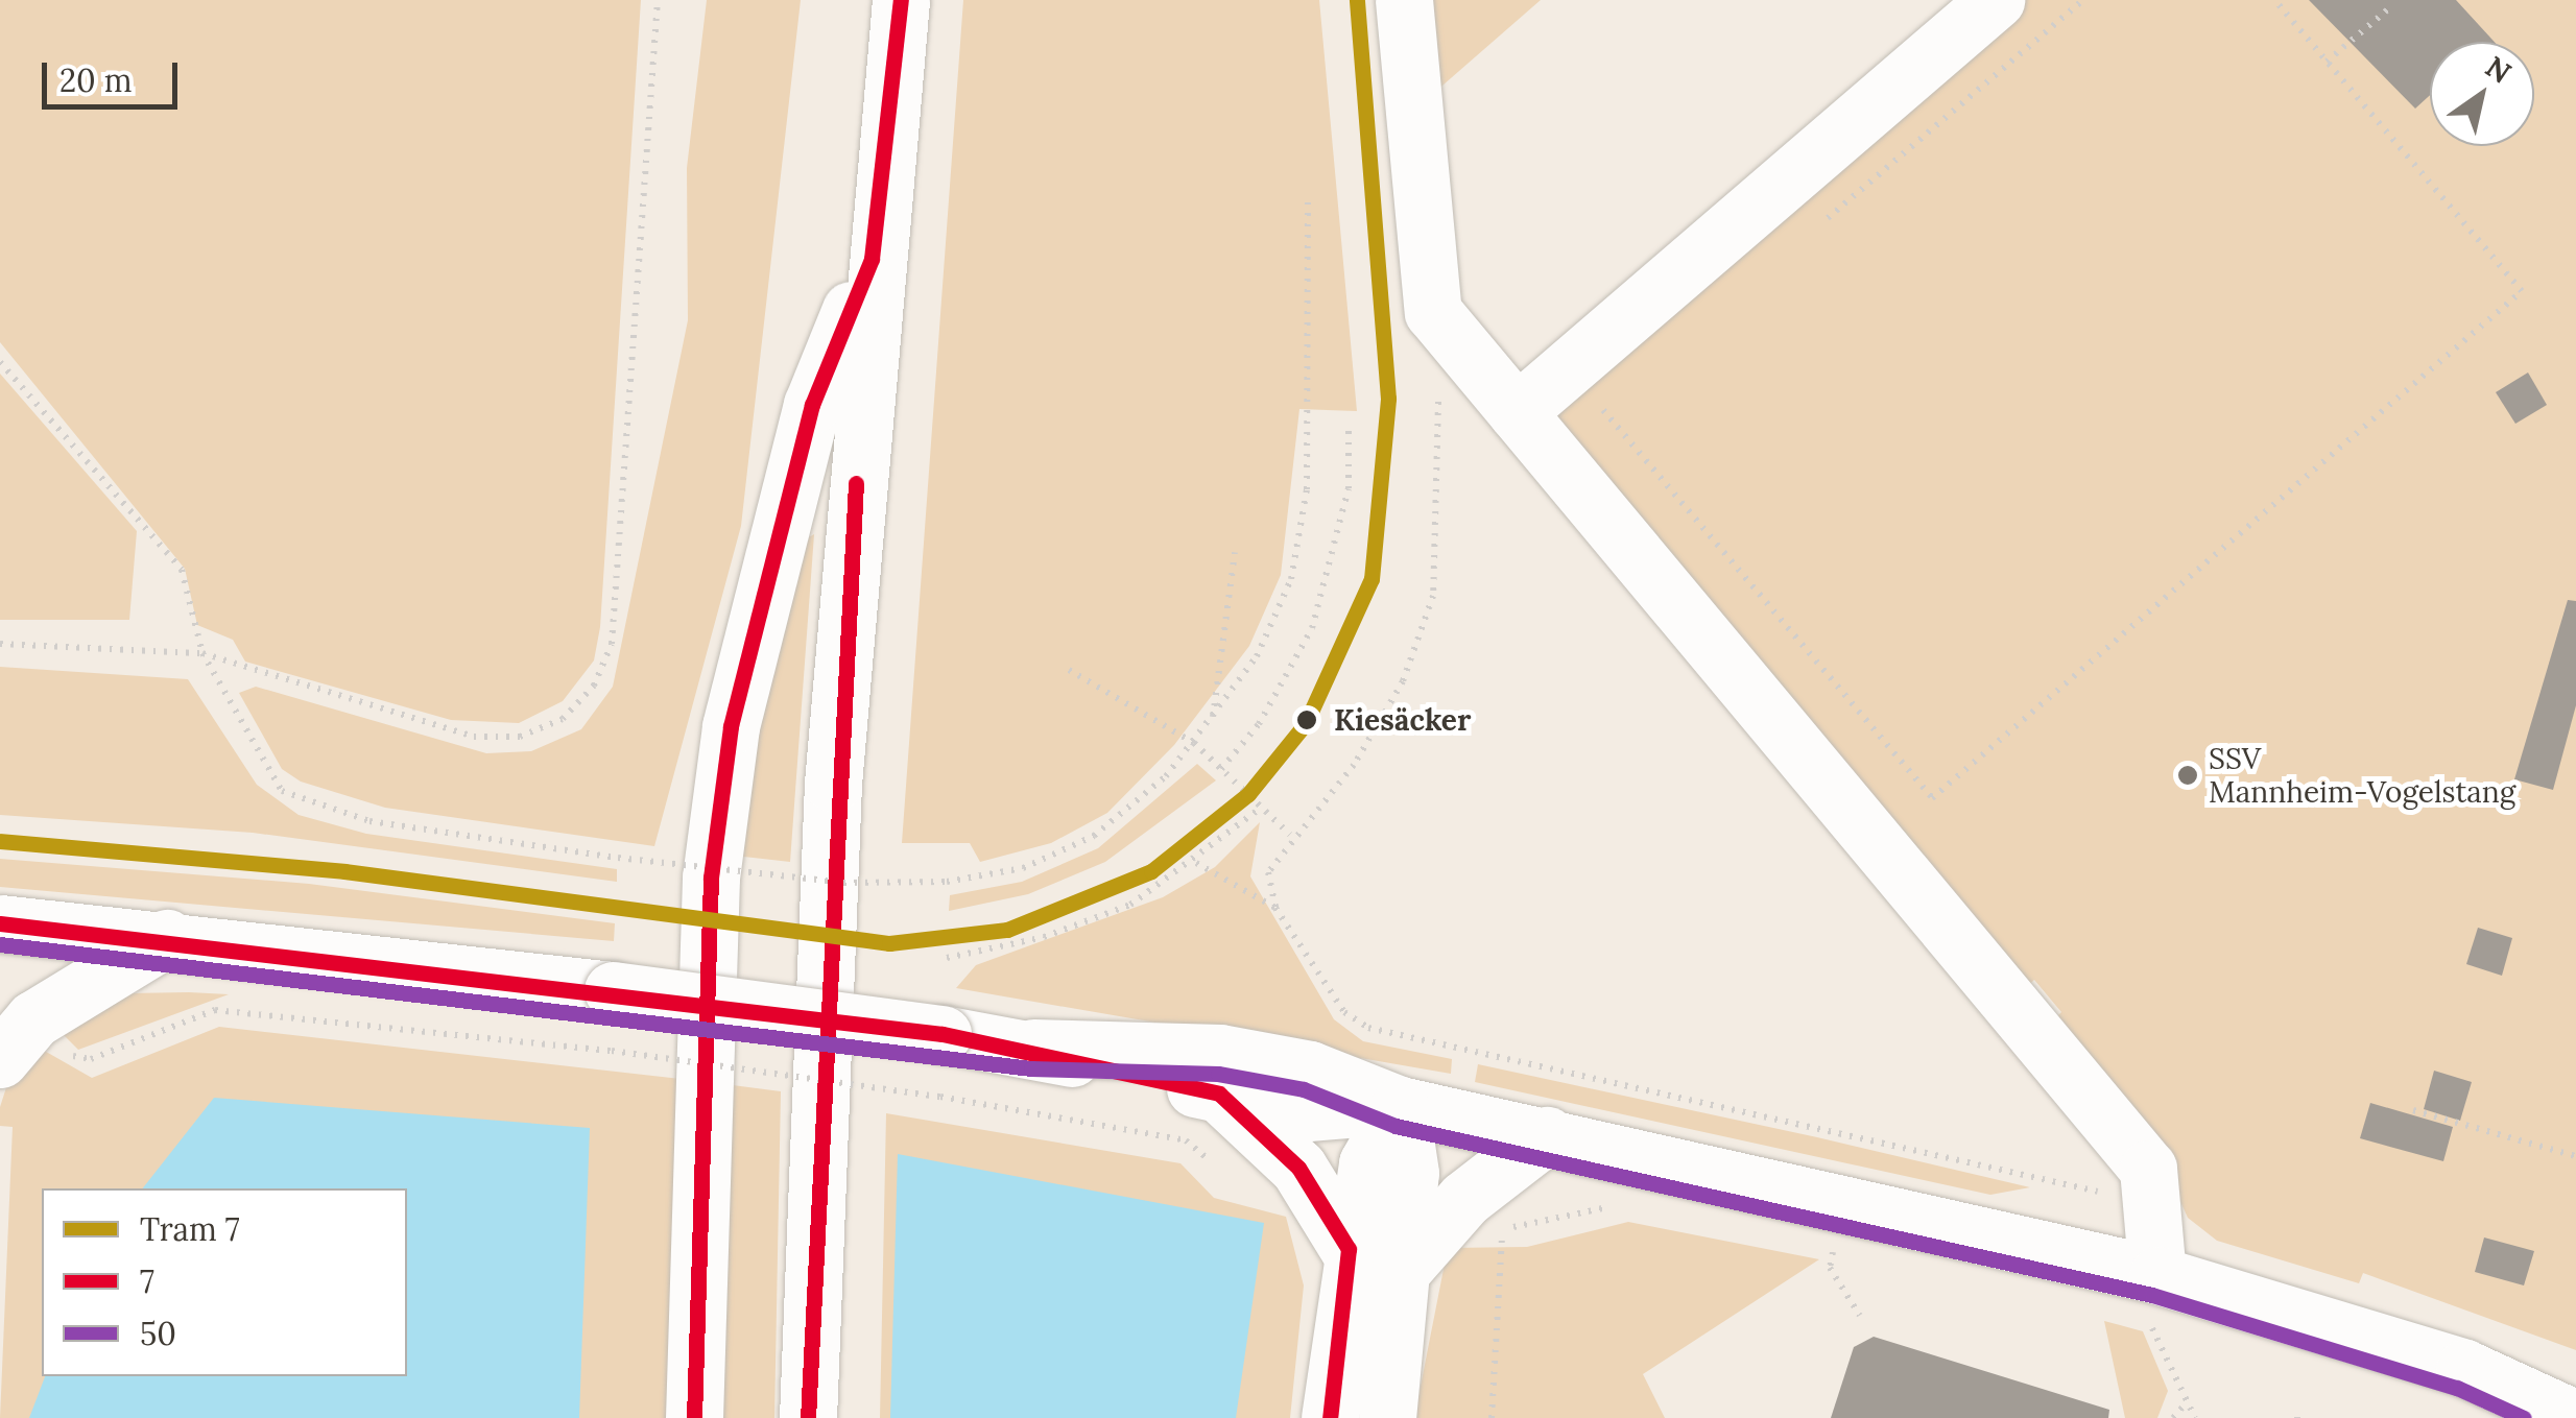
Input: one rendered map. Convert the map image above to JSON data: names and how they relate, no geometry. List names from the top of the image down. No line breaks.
{"places":["Kiesäcker","SSV Mannheim-Vogelstang"],"lines":["tram line 7","transit line 7","transit line 50"],"legend":["Tram 7","7","50"],"scale_bar":"20 m","north":"top right"}
